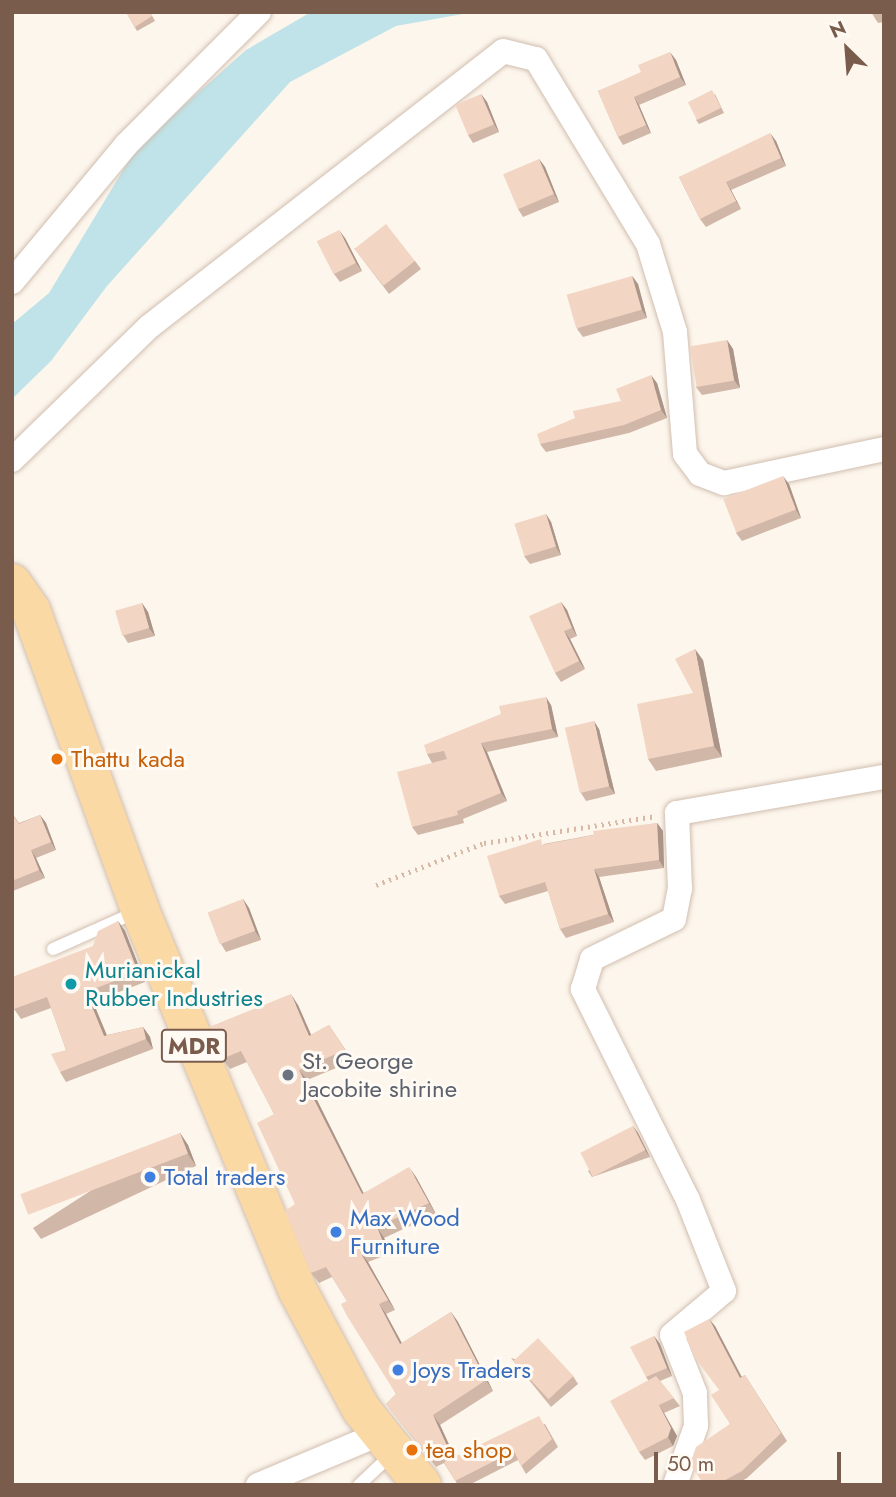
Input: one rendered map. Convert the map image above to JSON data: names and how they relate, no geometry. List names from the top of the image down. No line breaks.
{"streets":{"main road":["MDR"]},"places":["Thattu kada","Murianickal Rubber Industries","St. George Jacobite shirine","Total traders","Max Wood Furniture","Joys Traders","tea shop"],"scale_bar":"50 m","north":"top left"}
